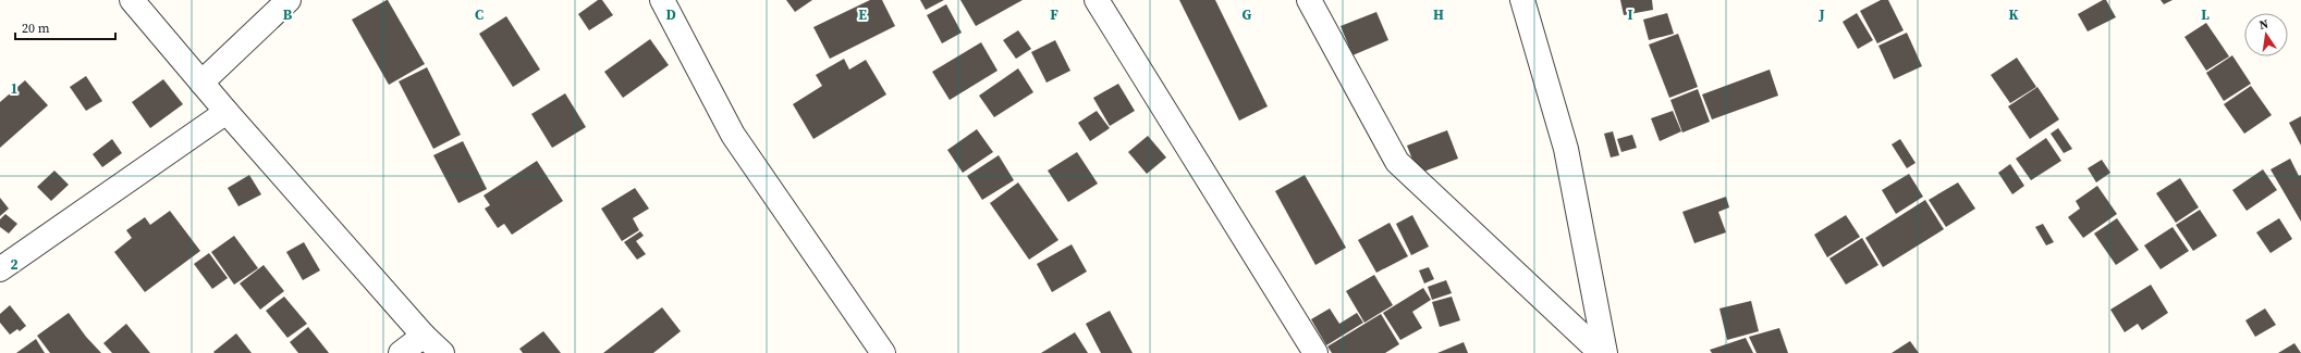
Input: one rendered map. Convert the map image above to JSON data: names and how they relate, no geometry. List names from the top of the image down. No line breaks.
{"scale_bar":"20 m","north":"top","grid":{"columns":["B","C","D","E","F","G","H","I","J","K","L"],"rows":["1","2"]}}
